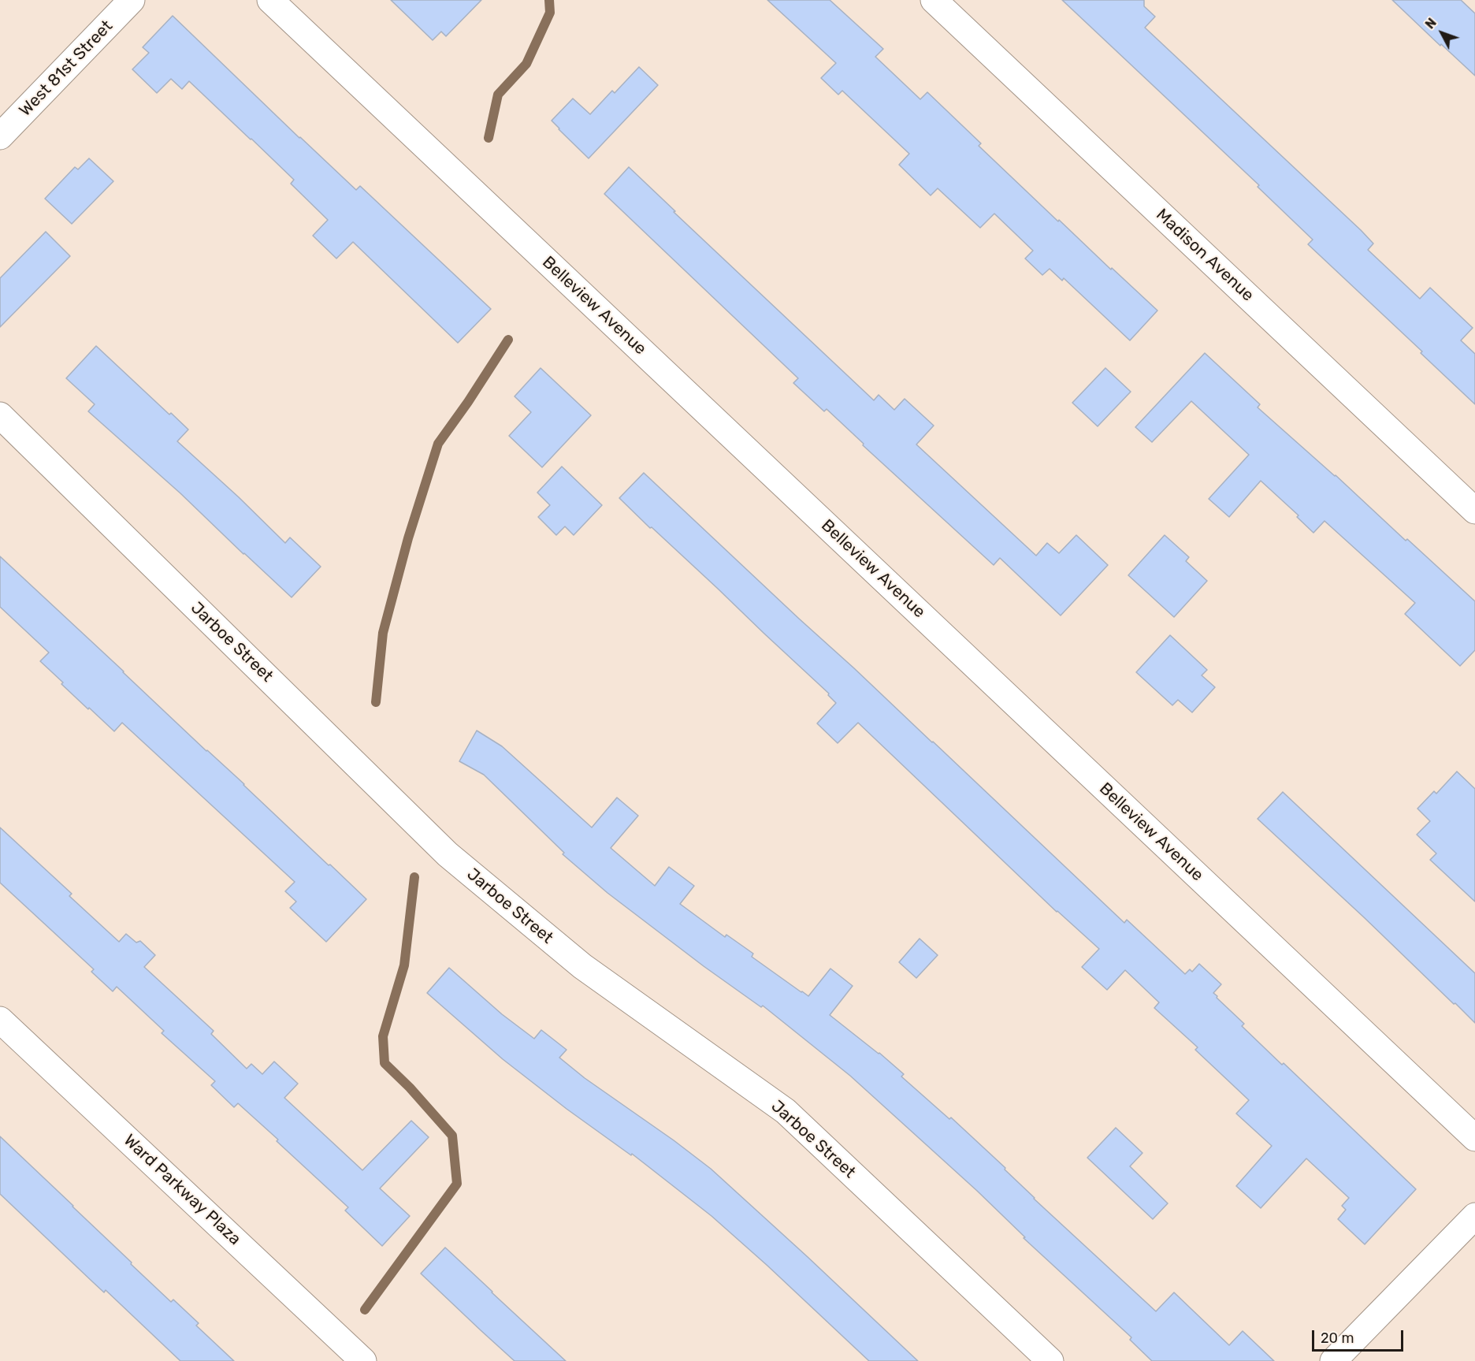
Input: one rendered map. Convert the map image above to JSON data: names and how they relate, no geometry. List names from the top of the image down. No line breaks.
{"streets":{"street":["West 81st Street","Madison Avenue","Belleview Avenue","Jarboe Street","Ward Parkway Plaza"]},"scale_bar":"20 m","north":"top left"}
